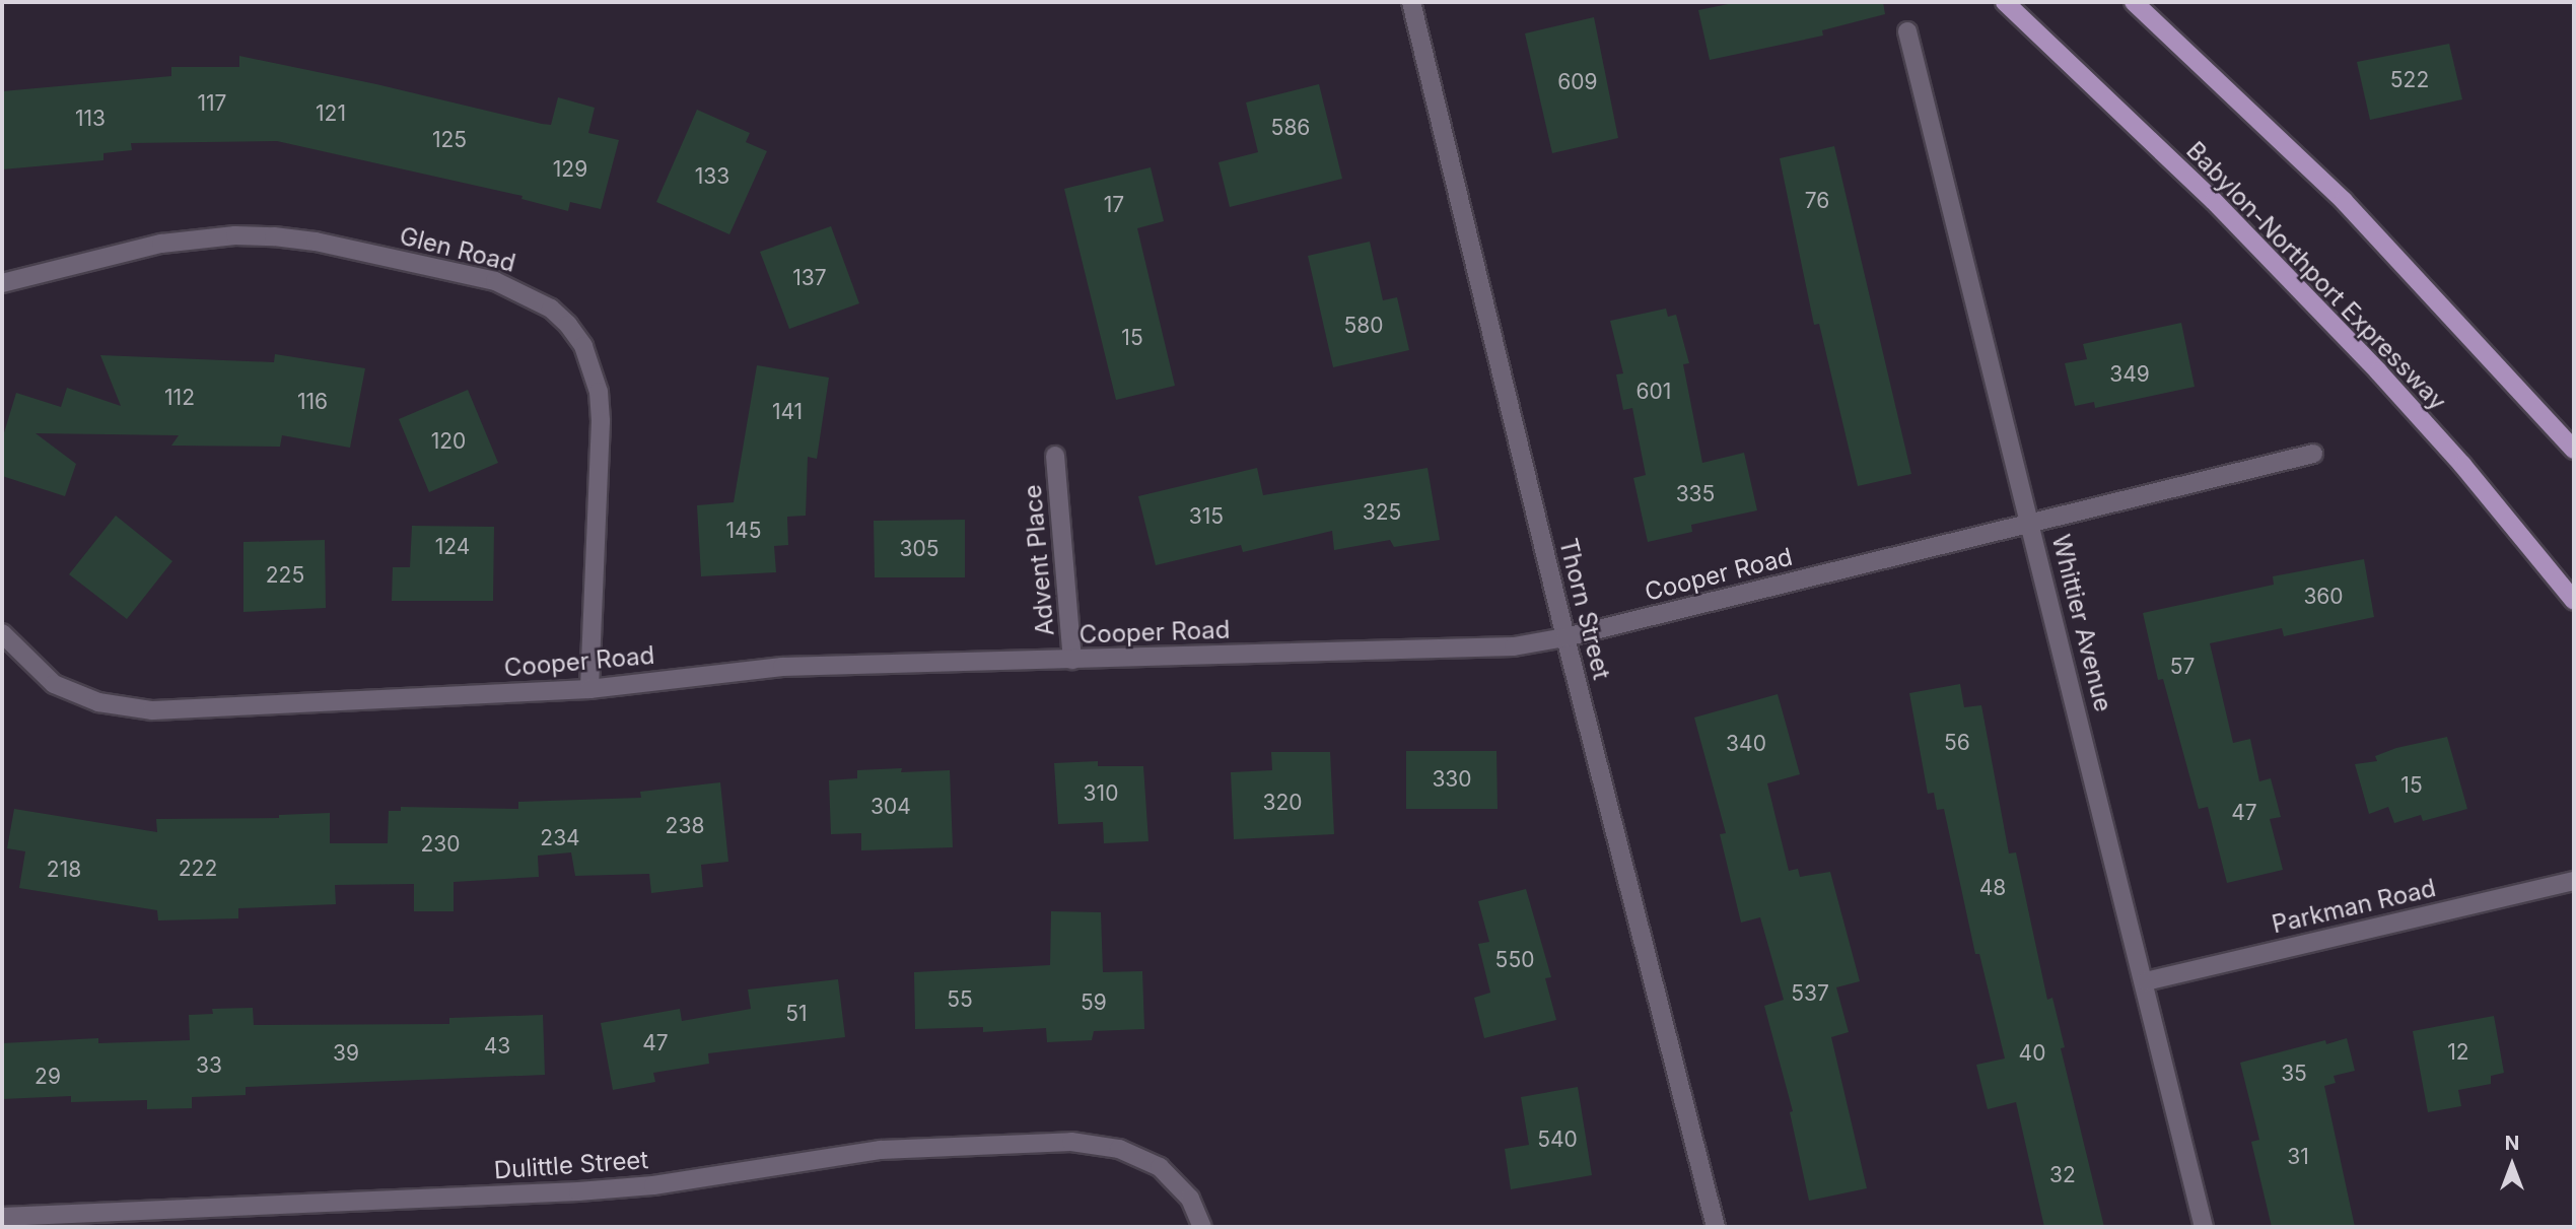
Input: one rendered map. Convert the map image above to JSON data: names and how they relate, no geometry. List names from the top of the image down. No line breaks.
{"streets":{"main road":["Babylon-Northport Expressway"],"street":["Glen Road","Advent Place","Cooper Road","Thorn Street","Whittier Avenue","Parkman Road","Dulittle Street"]},"crossings":[["Glen Road","Cooper Road"],["Advent Place","Cooper Road"],["Cooper Road","Thorn Street"],["Cooper Road","Whittier Avenue"],["Whittier Avenue","Parkman Road"]],"house_numbers":["522","609","117","121","113","586","125","129","133","76","17","137","580","15","349","601","112","116","141","120","335","325","315","145","124","305","225","360","57","56","340","330","15","310","320","304","47","238","234","230","222","218","48","550","537","55","59","51","47","43","12","39","40","33","35","29","540","31","32"],"north":"top"}
